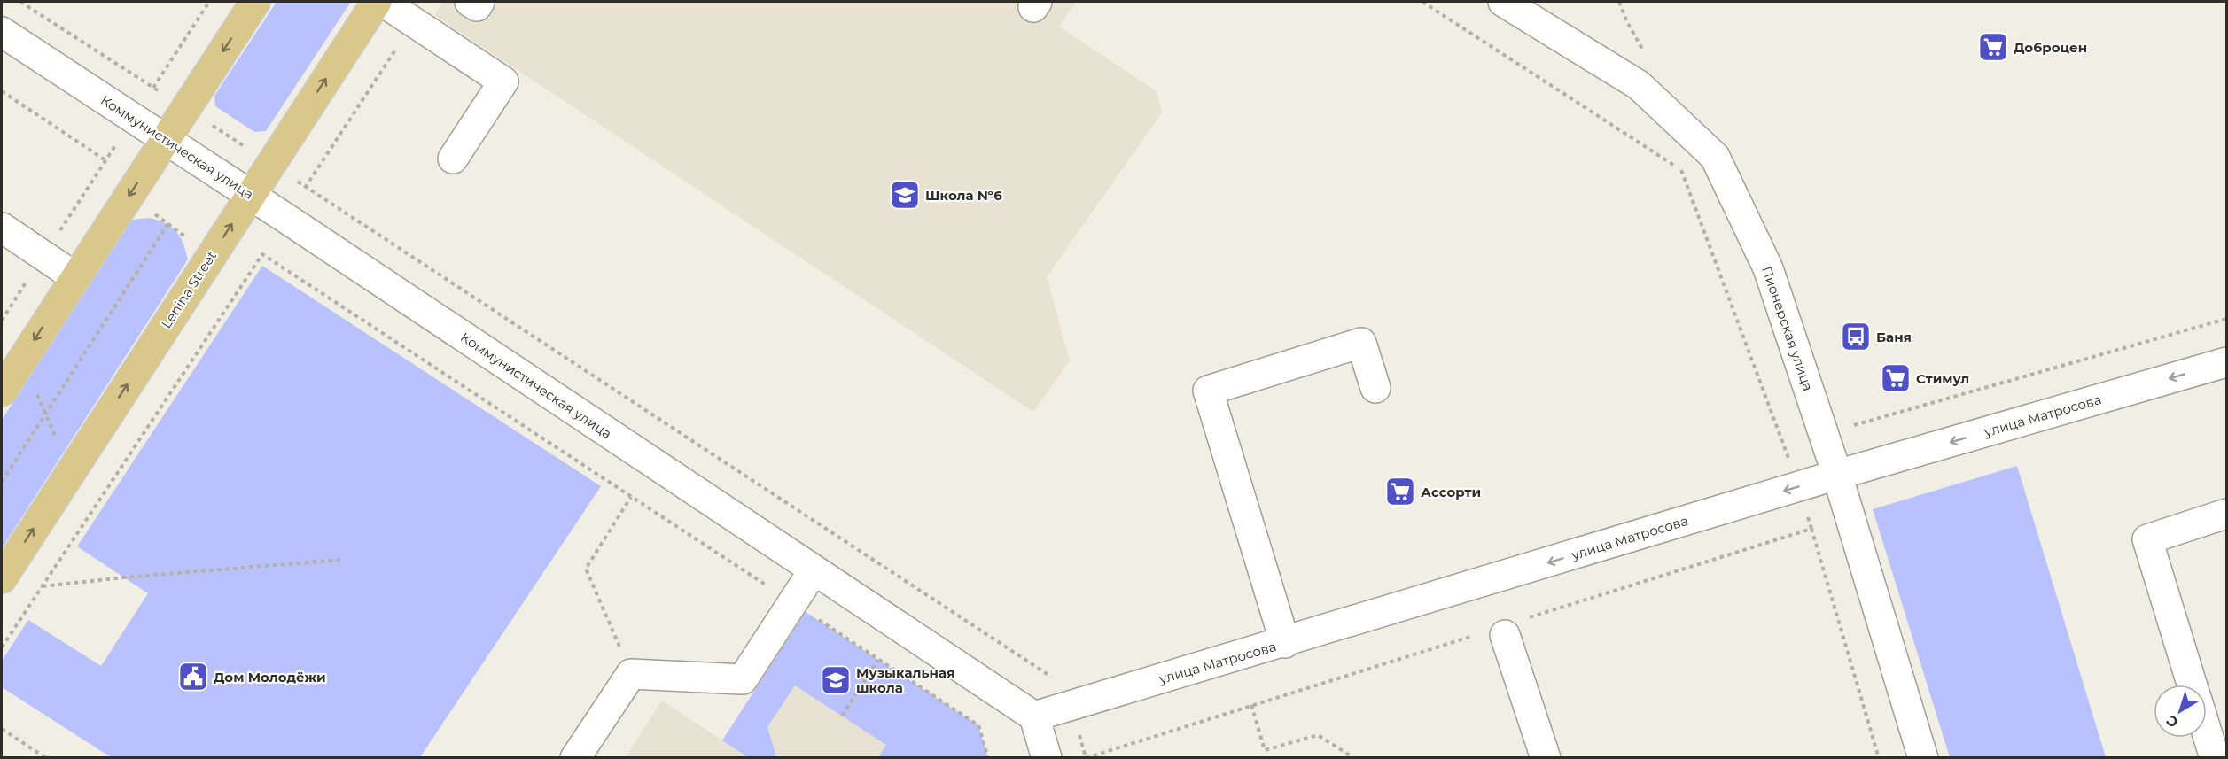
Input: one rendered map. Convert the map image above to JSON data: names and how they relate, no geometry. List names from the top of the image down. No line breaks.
{"streets":{"main road":["Lenina Street"],"street":["Коммунистическая улица","Пионерская улица","улица Матросова"]},"crossings":[["Коммунистическая улица","Lenina Street"],["Коммунистическая улица","улица Матросова"],["Пионерская улица","улица Матросова"]],"one_way":["улица Матросова"],"places":{"supermarket":["Доброцен","Стимул","Ассорти"],"school or university":["Школа №6","Музыкальная школа"],"bus stop":["Баня"],"public building":["Дом Молодёжи"]},"north":"bottom left"}
